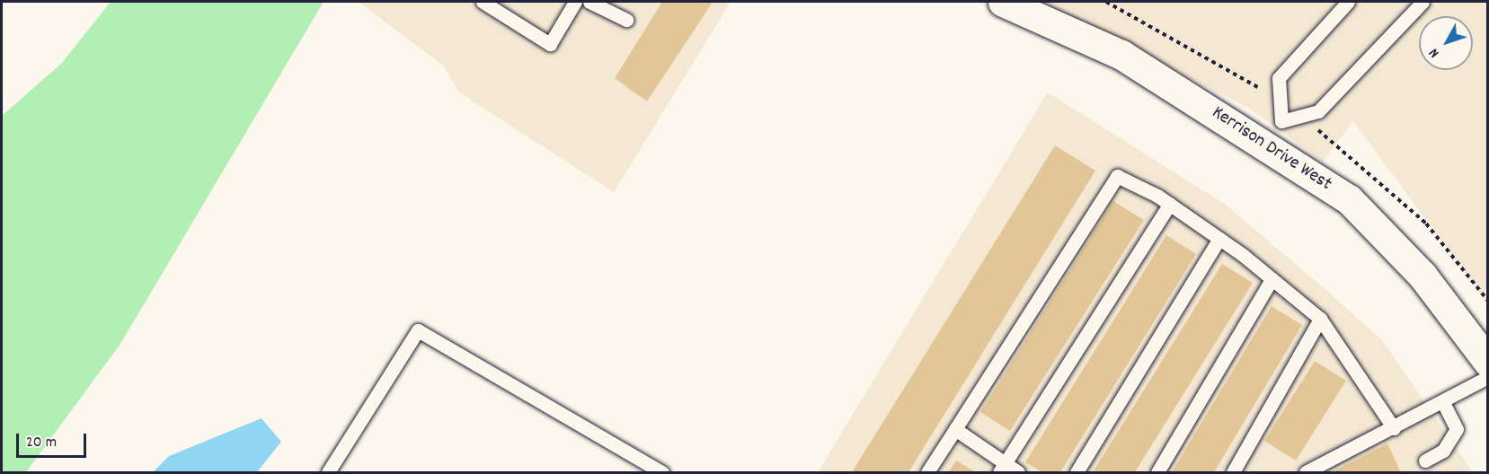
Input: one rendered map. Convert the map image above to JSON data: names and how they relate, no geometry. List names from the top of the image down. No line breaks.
{"streets":{"street":["Kerrison Drive West"]},"scale_bar":"20 m","north":"bottom left"}
